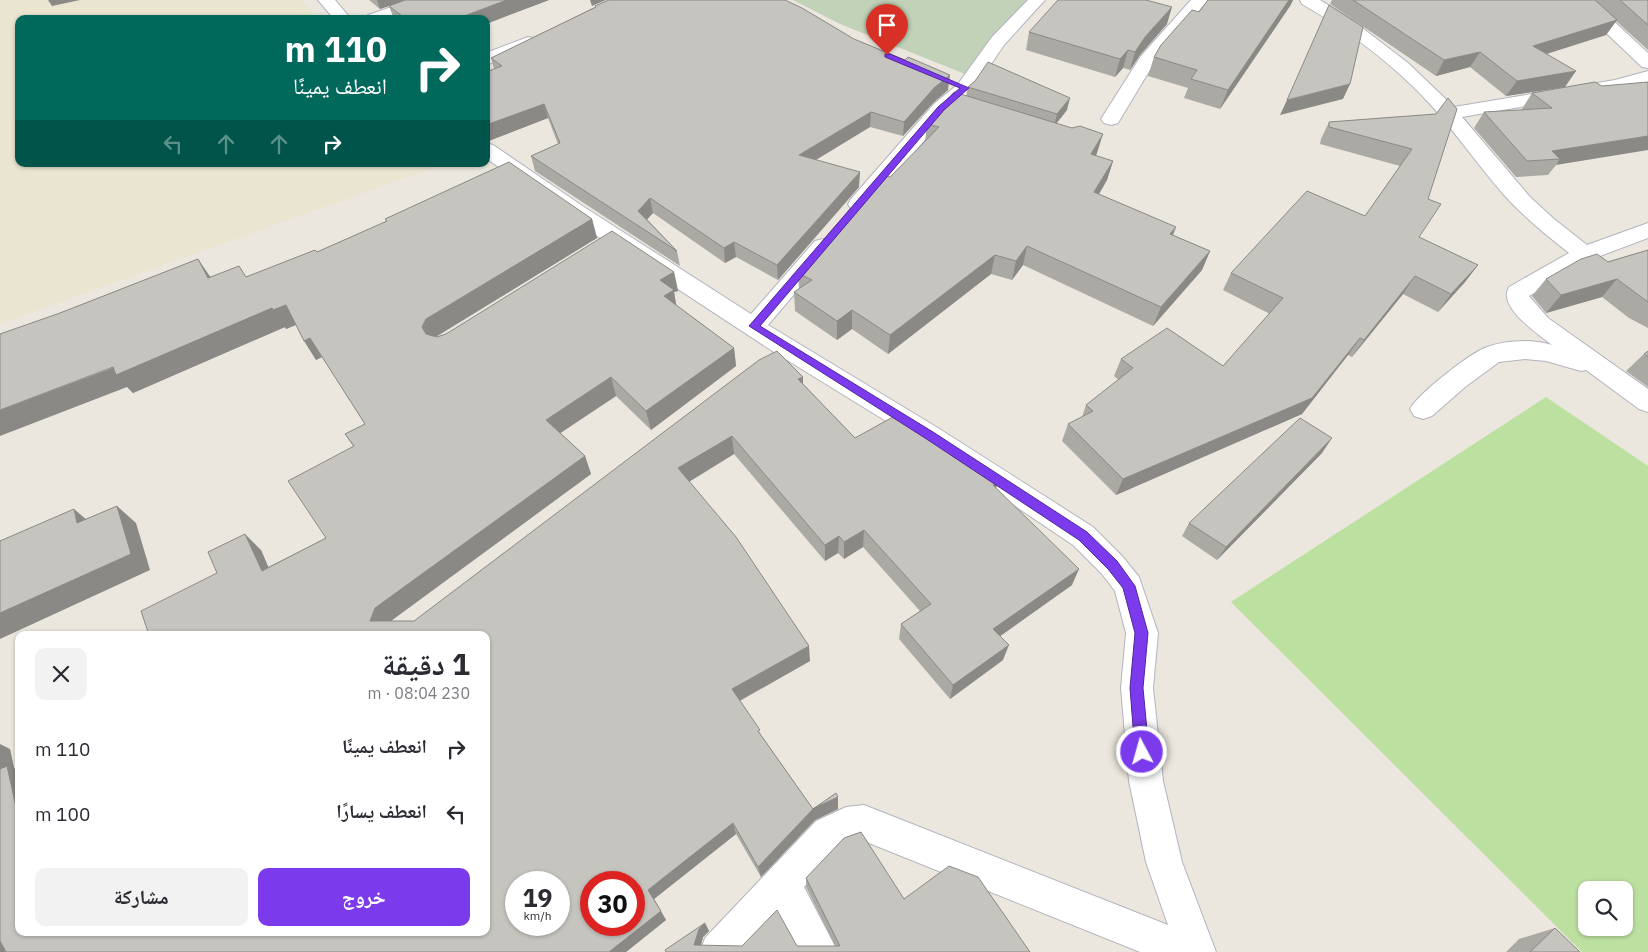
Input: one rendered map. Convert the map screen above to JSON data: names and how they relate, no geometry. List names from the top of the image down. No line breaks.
{"page":{"turn":["110 m","انعطف يمينًا"],"heading":["1 دقيقة","230 m · 08:04"],"list":[{"name":"انعطف يمينًا","value":"110 m"},{"name":"انعطف يسارًا","value":"100 m"}],"buttons":["خروج","مشاركة"],"speed":"19 km/h","limit":"30"}}
